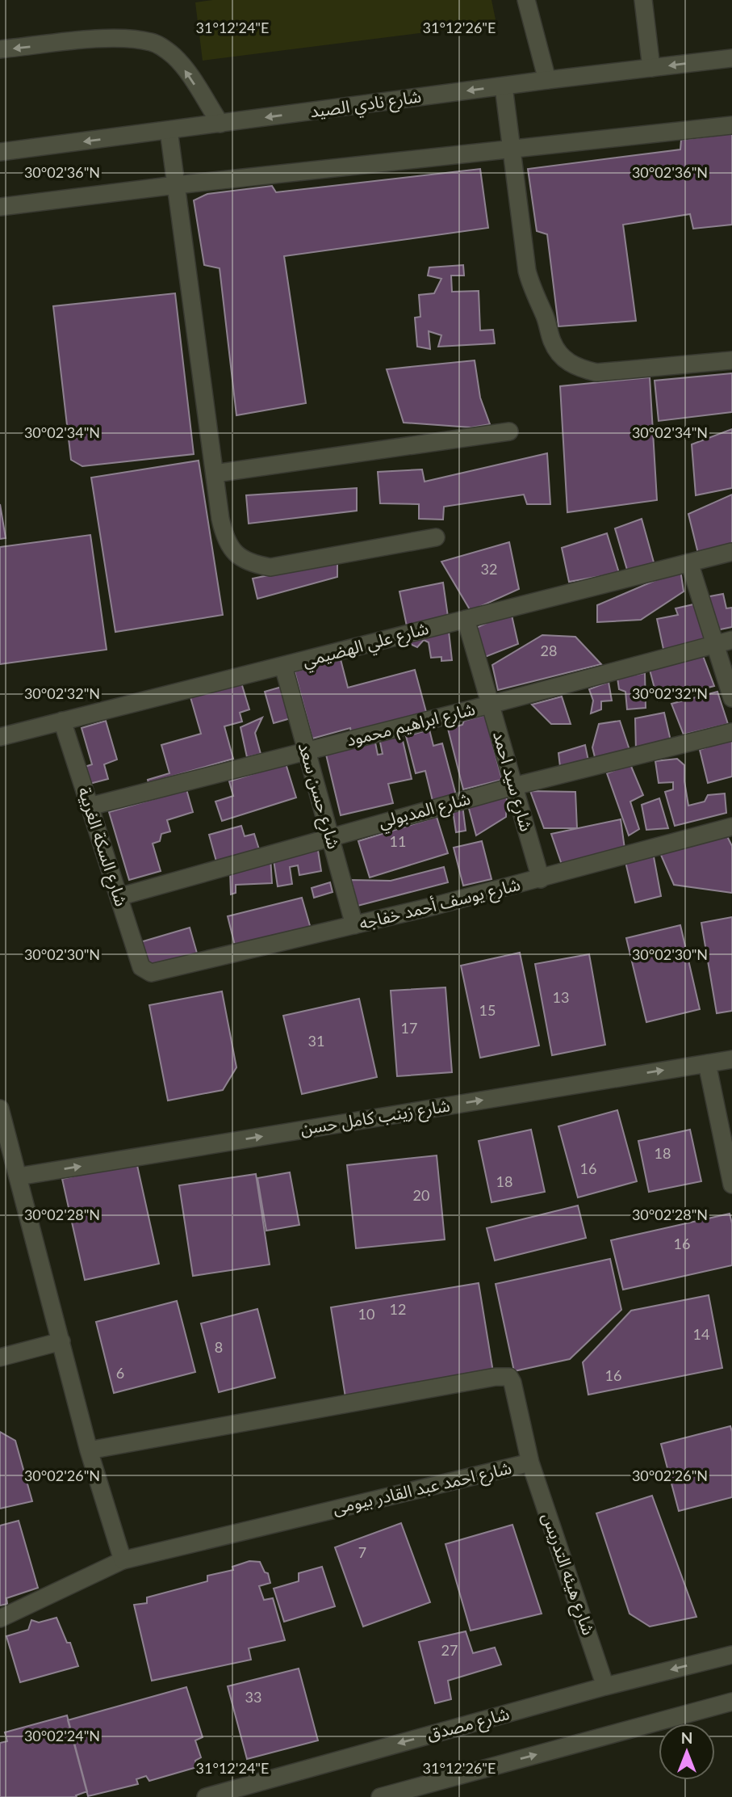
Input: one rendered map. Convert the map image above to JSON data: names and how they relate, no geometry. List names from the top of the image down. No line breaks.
{"streets":{"street":["شارع نادي الصيد","شارع علي الهضيمي","شارع ابراهيم محمود","شارع سيد احمد","شارع حسن سعد","شارع المدبولي","شارع السكة الغربية","شارع يوسف أحمد خفاجه","شارع زينب كامل حسن","شارع احمد عبد القادر بيومى","شارع هيئه التدريس","شارع مصدق"]},"crossings":[["شارع علي الهضيمي","شارع سيد احمد"],["شارع علي الهضيمي","شارع حسن سعد"],["شارع علي الهضيمي","شارع السكة الغربية"],["شارع ابراهيم محمود","شارع سيد احمد"],["شارع ابراهيم محمود","شارع حسن سعد"],["شارع ابراهيم محمود","شارع السكة الغربية"],["شارع سيد احمد","شارع المدبولي"],["شارع سيد احمد","شارع يوسف أحمد خفاجه"],["شارع حسن سعد","شارع المدبولي"],["شارع حسن سعد","شارع يوسف أحمد خفاجه"],["شارع المدبولي","شارع السكة الغربية"],["شارع السكة الغربية","شارع يوسف أحمد خفاجه"],["شارع احمد عبد القادر بيومى","شارع هيئه التدريس"],["شارع هيئه التدريس","شارع مصدق"]],"one_way":["شارع زينب كامل حسن"],"house_numbers":["32","28","11","13","15","17","31","18","16","18","20","16","12","10","14","8","6","16","7","27","33"],"north":"top","coordinates":["31°12'24\"E","31°12'26\"E","30°02'36\"N","30°02'34\"N","30°02'32\"N","30°02'30\"N","30°02'28\"N","30°02'26\"N","30°02'24\"N"]}
